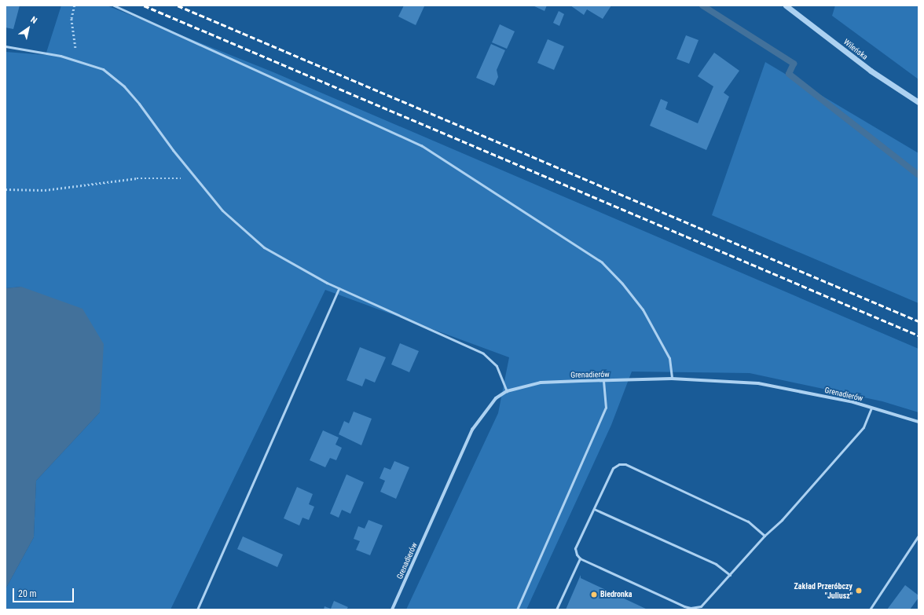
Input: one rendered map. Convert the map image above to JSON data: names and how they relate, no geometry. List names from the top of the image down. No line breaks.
{"streets":{"street":["Wileńska","Grenadierów"]},"places":["Zakład Przeróbczy \"Juliusz\"","Biedronka"],"scale_bar":"20 m","north":"top right"}
